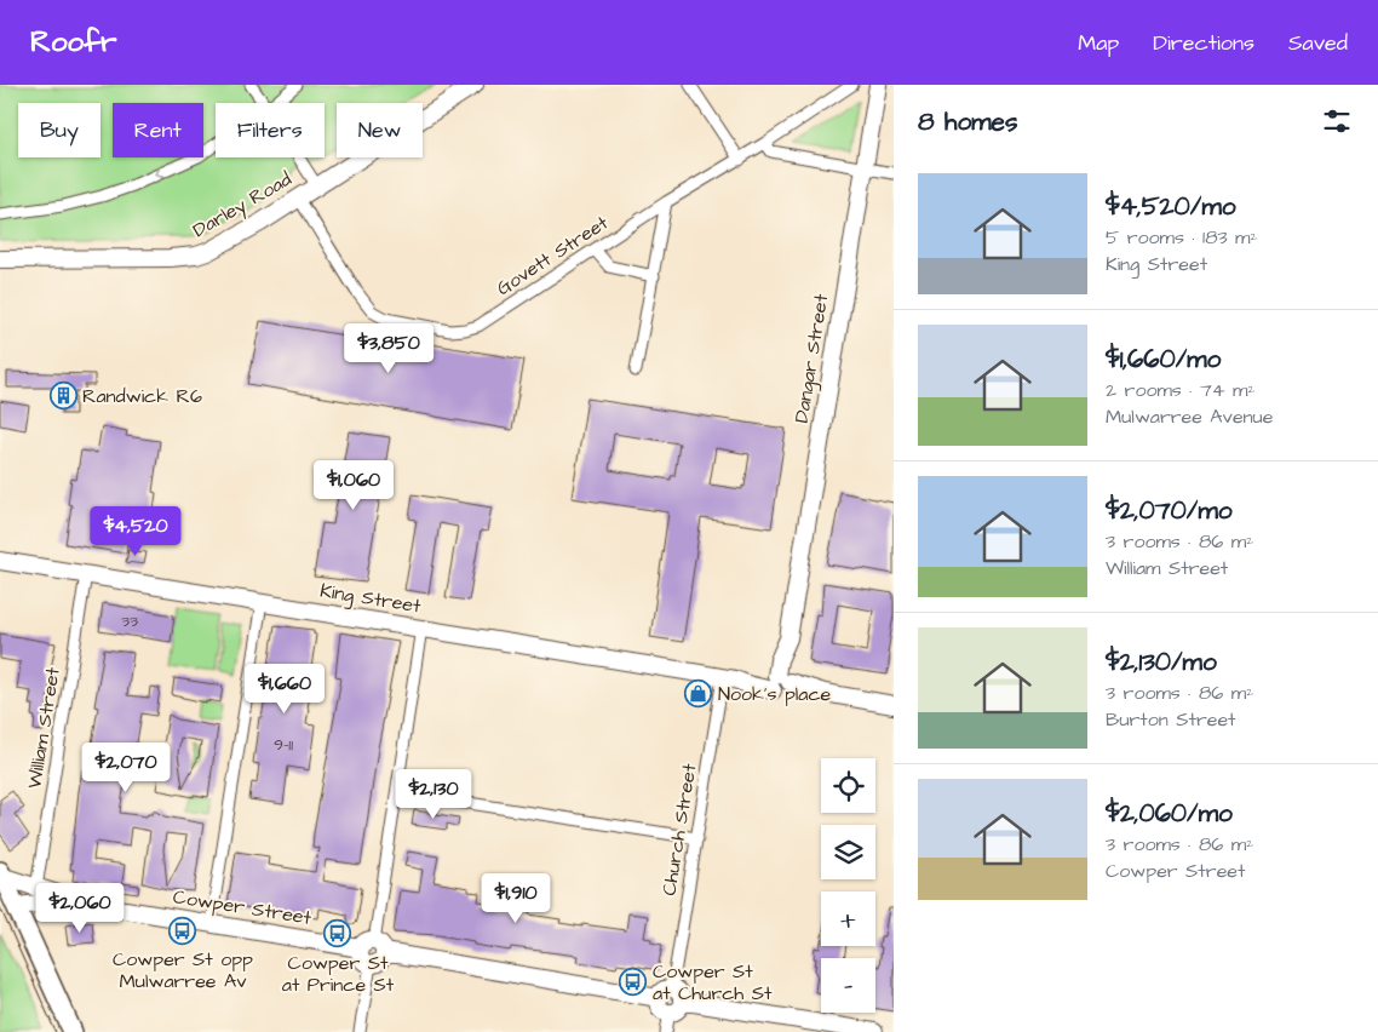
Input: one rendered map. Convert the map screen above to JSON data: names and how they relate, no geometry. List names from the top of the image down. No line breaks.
{"streets":{"street":["Darley Road","Govett Street","Dangar Street","King Street","William Street","Church Street","Cowper Street"]},"crossings":[["Darley Road","Govett Street"],["Dangar Street","King Street"],["King Street","William Street"],["King Street","Church Street"],["William Street","Cowper Street"],["Church Street","Cowper Street"]],"places":{"building":["Randwick R6"],"shop":["Nook's place"],"bus stop":["Cowper St opp Mulwarree Av","Cowper St at Prince St","Cowper St at Church St"]},"house_numbers":["33","9-11"],"page":{"header":"Roofr","nav":["Map","Directions","Saved"],"heading":"8 homes","chip":["Buy","Rent","Filters","New"],"list":[{"name":"$4,520/mo","note":"5 rooms · 183 m² · King Street"},{"name":"$1,660/mo","note":"2 rooms · 74 m² · Mulwarree Avenue"},{"name":"$2,070/mo","note":"3 rooms · 86 m² · William Street"},{"name":"$2,130/mo","note":"3 rooms · 86 m² · Burton Street"},{"name":"$2,060/mo","note":"3 rooms · 86 m² · Cowper Street"}],"price":["$3,850","$1,060","$4,520","$1,660","$2,070","$2,130","$1,910","$2,060"],"map_buttons":["+","−"]}}
